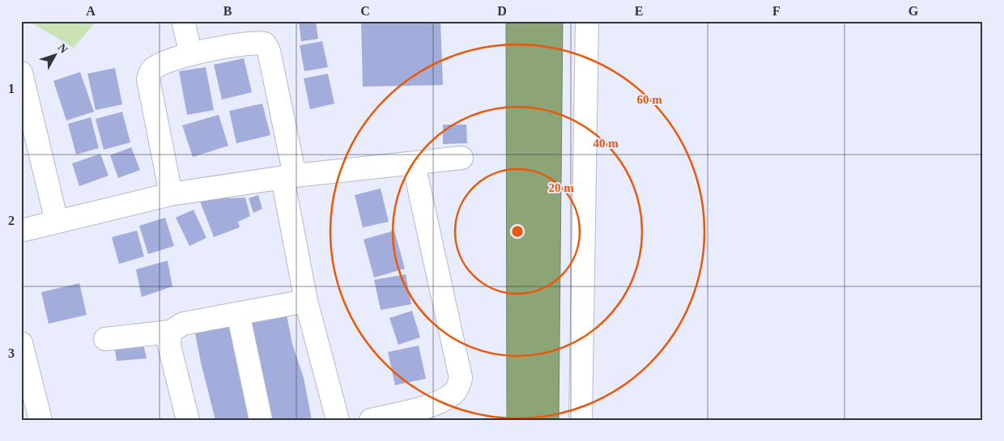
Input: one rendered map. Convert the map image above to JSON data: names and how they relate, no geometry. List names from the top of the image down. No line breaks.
{"north":"top right","grid":{"columns":["A","B","C","D","E","F","G"],"rows":["1","2","3"]},"rings":["60 m","40 m","20 m"]}
